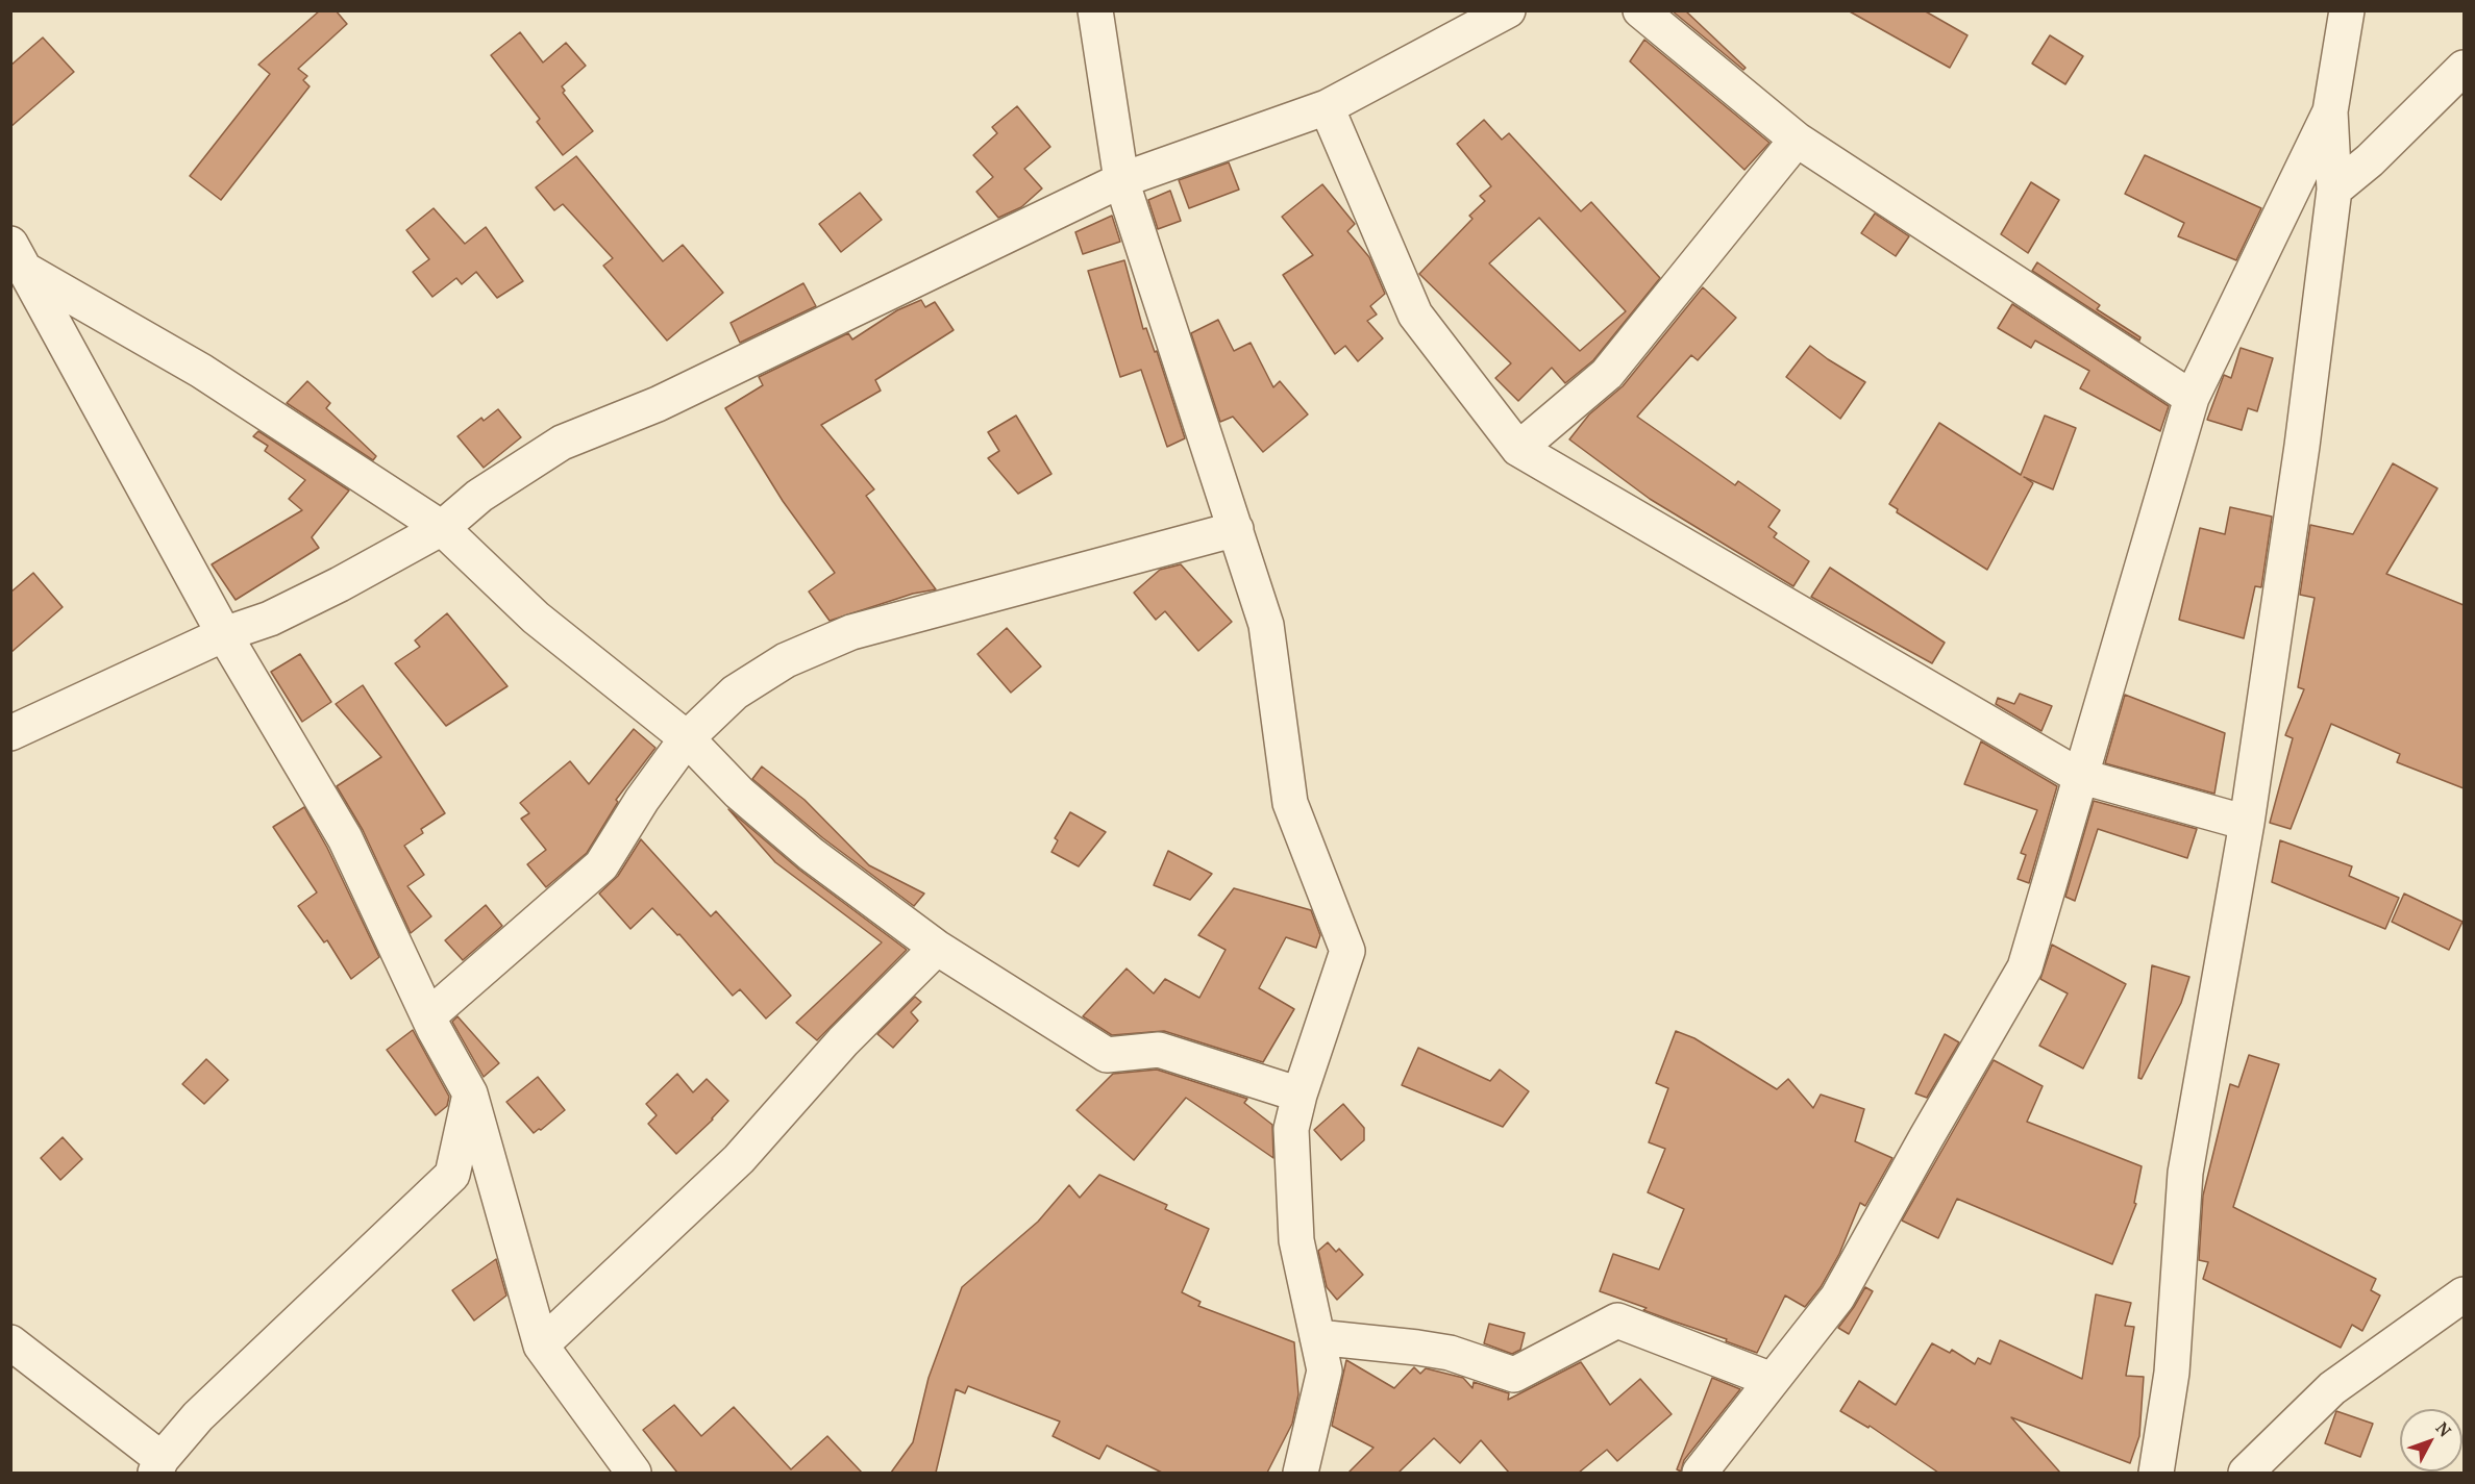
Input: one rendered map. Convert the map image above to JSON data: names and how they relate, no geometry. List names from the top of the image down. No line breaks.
{"north":"top right"}
